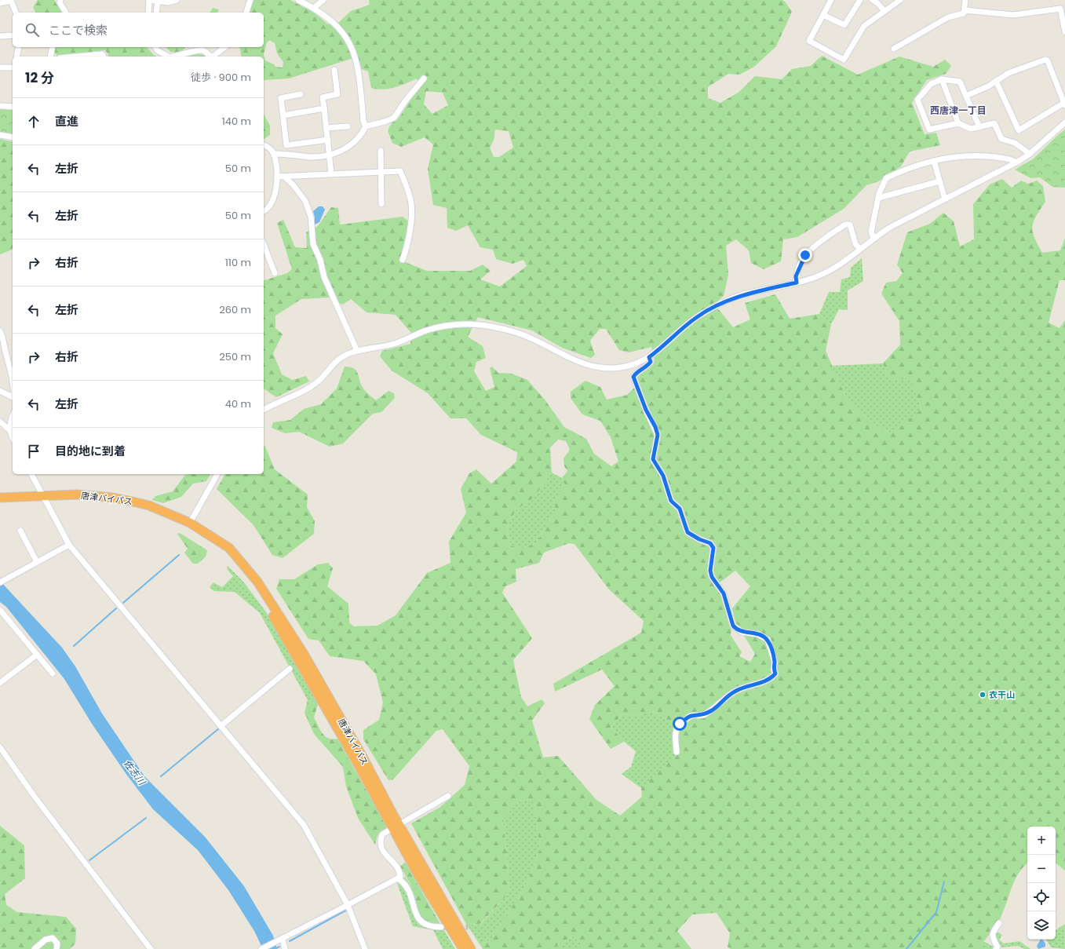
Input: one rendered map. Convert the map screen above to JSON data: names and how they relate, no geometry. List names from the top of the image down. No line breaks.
{"streets":{"highway":["唐津バイパス"]},"districts":["西唐津一丁目"],"water":["佐志川"],"places":["衣干山"],"page":{"search":"ここで検索","heading":["12 分","徒歩 · 900 m"],"list":[["直進","140 m"],["左折","50 m"],["左折","50 m"],["右折","110 m"],["左折","260 m"],["右折","250 m"],["左折","40 m"],"目的地に到着"],"map_buttons":["+","−"]}}
